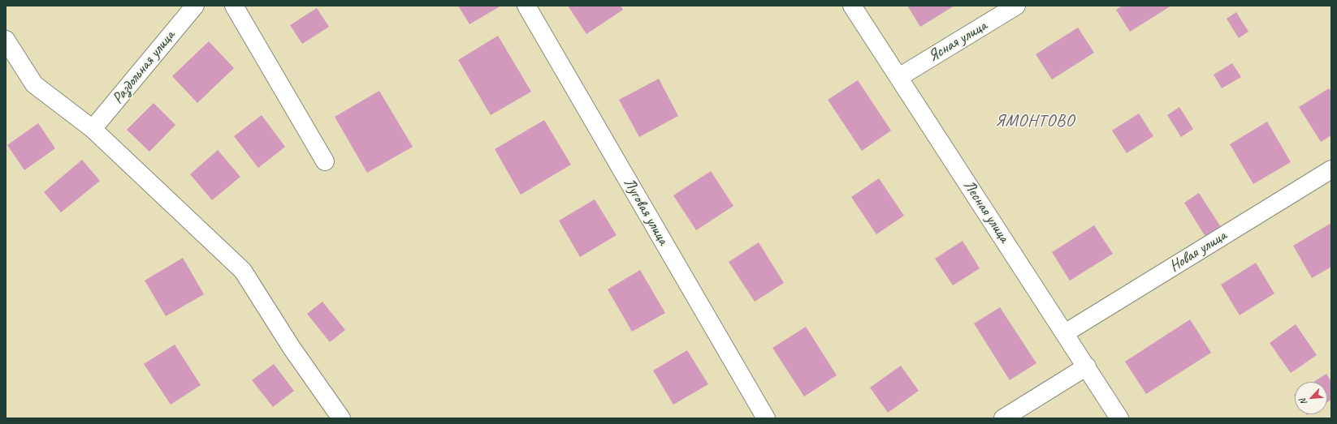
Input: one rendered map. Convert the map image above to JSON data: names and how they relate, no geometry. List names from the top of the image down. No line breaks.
{"streets":{"street":["Ясная улица","Раздольная улица","Луговая улица","Лесная улица","Новая улица"]},"crossings":[["Ясная улица","Лесная улица"],["Лесная улица","Новая улица"]],"districts":["ЯМОНТОВО"],"north":"bottom left"}
